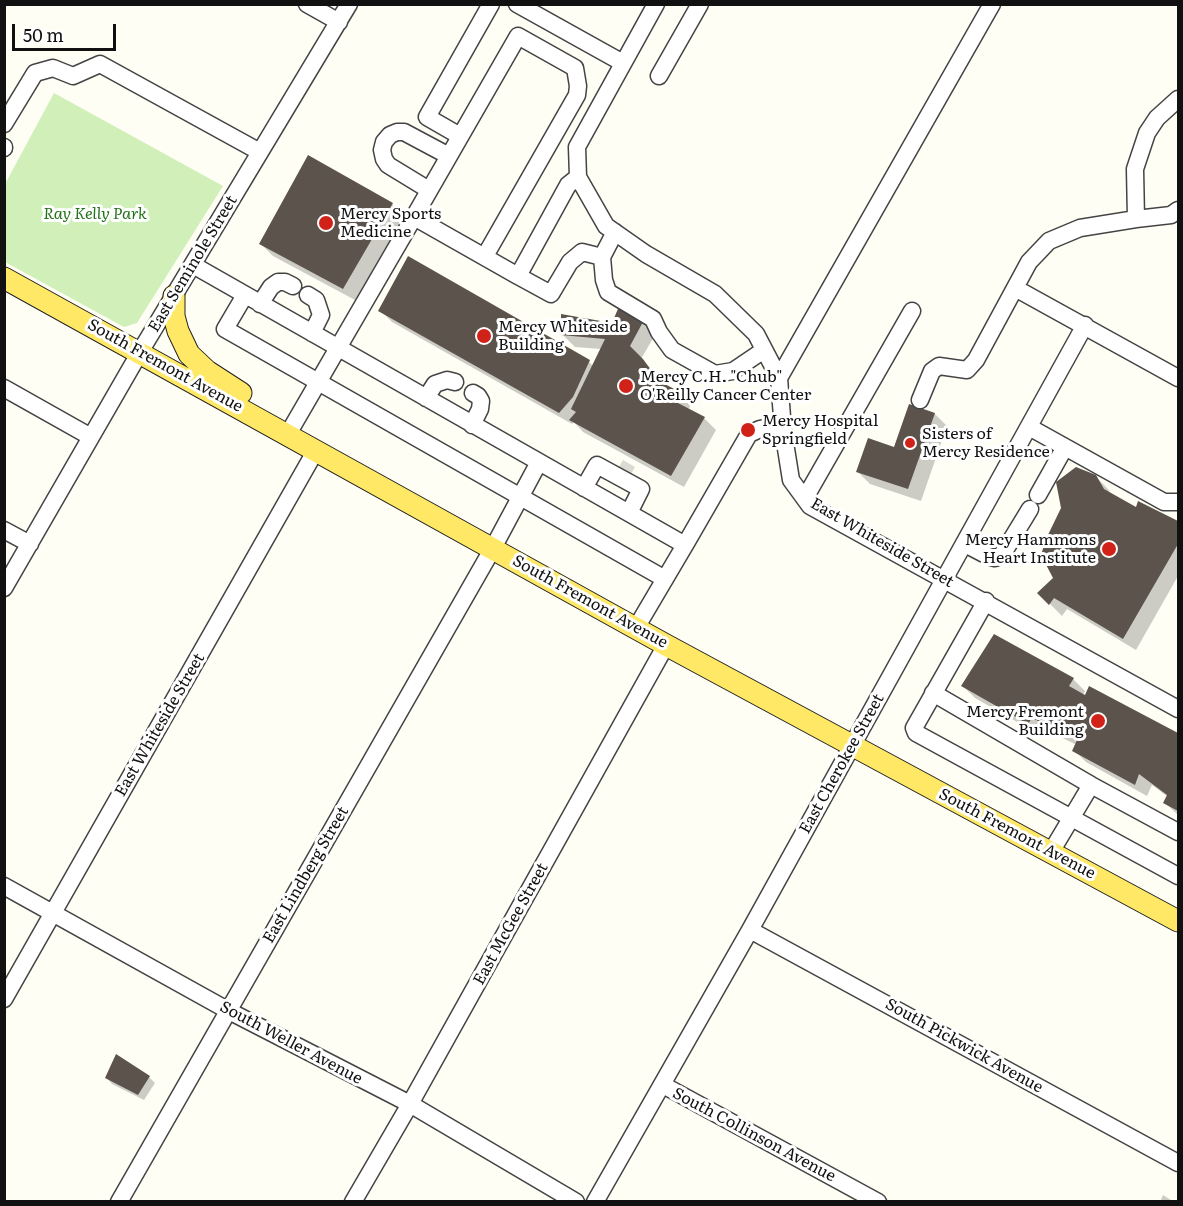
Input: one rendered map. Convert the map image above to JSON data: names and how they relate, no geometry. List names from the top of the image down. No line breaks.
{"streets":{"main road":["South Fremont Avenue"],"street":["East Seminole Street","East Whiteside Street","East Cherokee Street","East Lindberg Street","East McGee Street","South Weller Avenue","South Pickwick Avenue","South Collinson Avenue"]},"crossings":[["East Seminole Street","South Fremont Avenue"],["South Fremont Avenue","East Whiteside Street"],["South Fremont Avenue","East Cherokee Street"],["South Fremont Avenue","East Lindberg Street"],["South Fremont Avenue","East McGee Street"],["East Whiteside Street","East Cherokee Street"],["East Whiteside Street","South Weller Avenue"],["East Cherokee Street","South Pickwick Avenue"],["East Cherokee Street","South Collinson Avenue"],["East Lindberg Street","South Weller Avenue"],["East McGee Street","South Weller Avenue"]],"parks":["Ray Kelly Park"],"places":["Mercy Sports Medicine","Mercy Whiteside Building","Mercy C.H. \"Chub\" O'Reilly Cancer Center","Mercy Hospital Springfield","Sisters of Mercy Residence","Mercy Hammons Heart Institute","Mercy Fremont Building"],"scale_bar":"50 m"}
